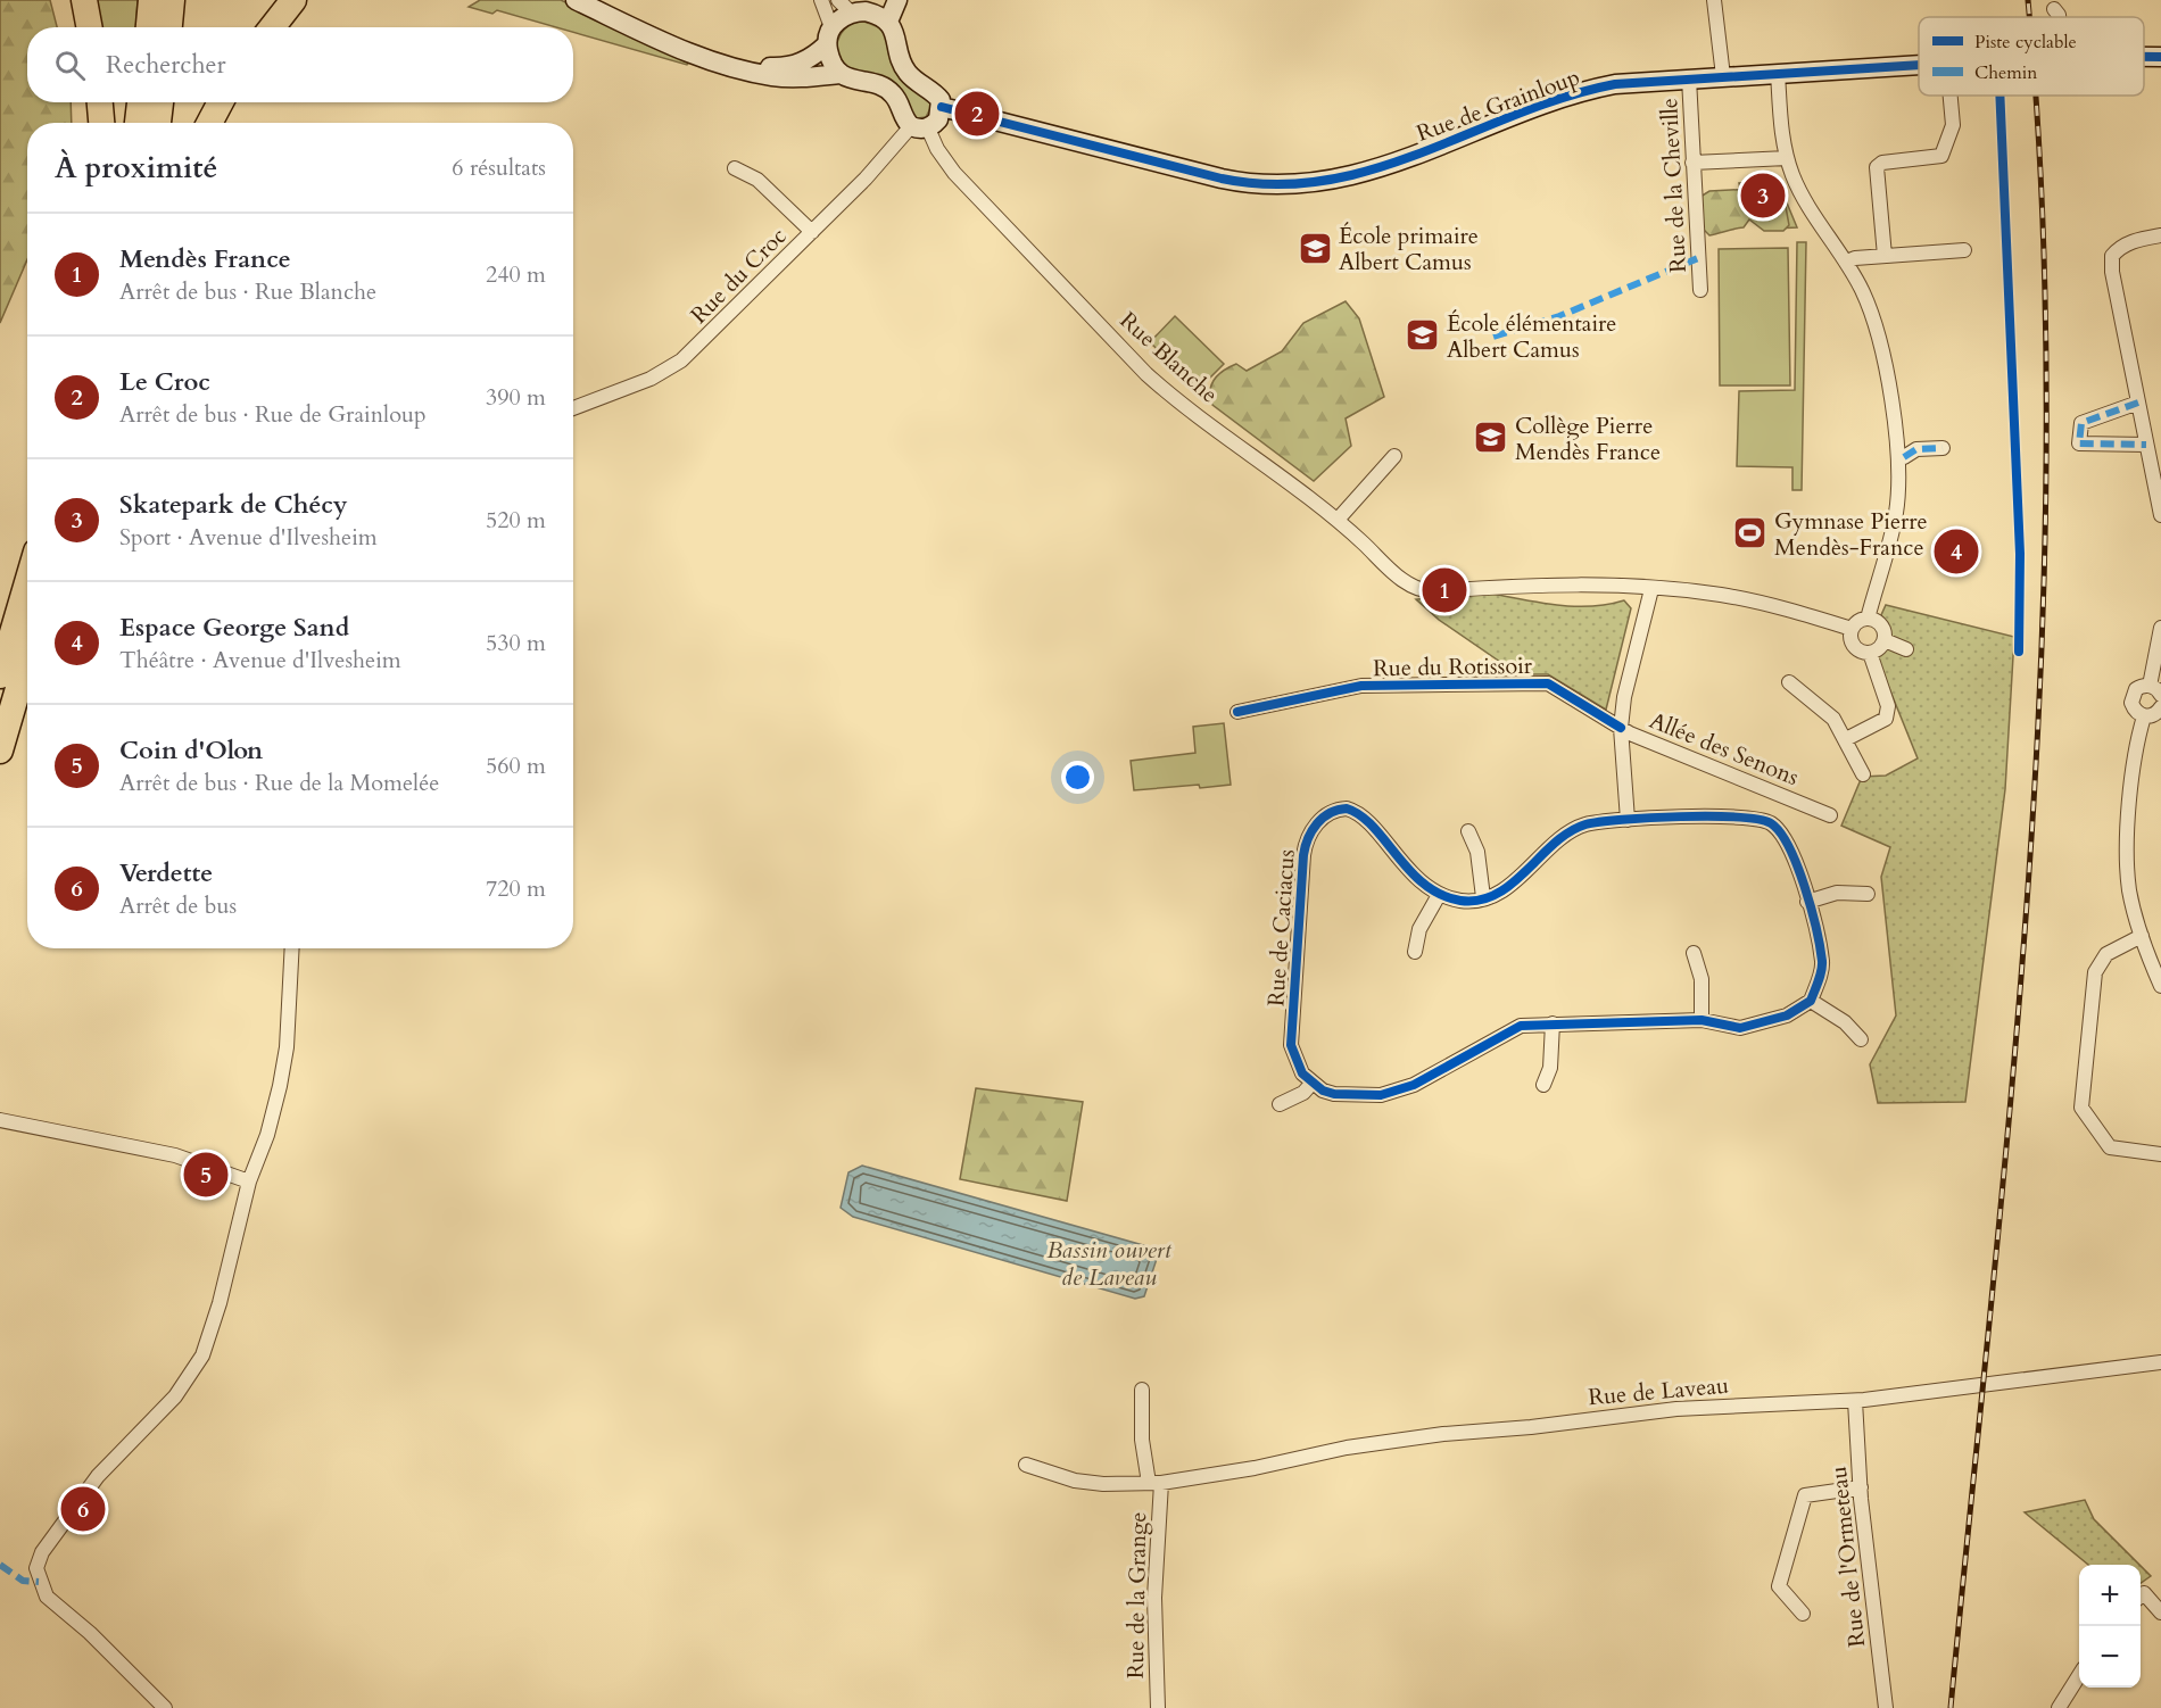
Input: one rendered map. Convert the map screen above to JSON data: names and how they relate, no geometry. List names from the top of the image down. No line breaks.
{"streets":{"street":["Rue de Grainloup","Rue de la Cheville","Rue du Croc","Rue Blanche","Rue du Rotissoir","Allée des Senons","Rue de Caciacus","Rue de Laveau","Rue de l'Ormeteau","Rue de la Grange"]},"crossings":[["Rue de Grainloup","Rue de la Cheville"],["Rue du Croc","Rue Blanche"],["Rue Blanche","Allée des Senons"],["Rue du Rotissoir","Allée des Senons"],["Rue de Laveau","Rue de l'Ormeteau"],["Rue de Laveau","Rue de la Grange"]],"water":["Bassin ouvert de Laveau"],"places":{"school or university":["École primaire Albert Camus","École élémentaire Albert Camus","Collège Pierre Mendès France"],"sports":["Gymnase Pierre Mendès-France"]},"legend":["Piste cyclable","Chemin"],"page":{"search":"Rechercher","pins":["2","3","4","1","5","6"],"heading":["À proximité","6 résultats"],"list":[{"mark":"1","name":"Mendès France","note":"Arrêt de bus · Rue Blanche","value":"240 m"},{"mark":"2","name":"Le Croc","note":"Arrêt de bus · Rue de Grainloup","value":"390 m"},{"mark":"3","name":"Skatepark de Chécy","note":"Sport · Avenue d'Ilvesheim","value":"520 m"},{"mark":"4","name":"Espace George Sand","note":"Théâtre · Avenue d'Ilvesheim","value":"530 m"},{"mark":"5","name":"Coin d'Olon","note":"Arrêt de bus · Rue de la Momelée","value":"560 m"},{"mark":"6","name":"Verdette","note":"Arrêt de bus","value":"720 m"}],"map_buttons":["+","−"]}}
